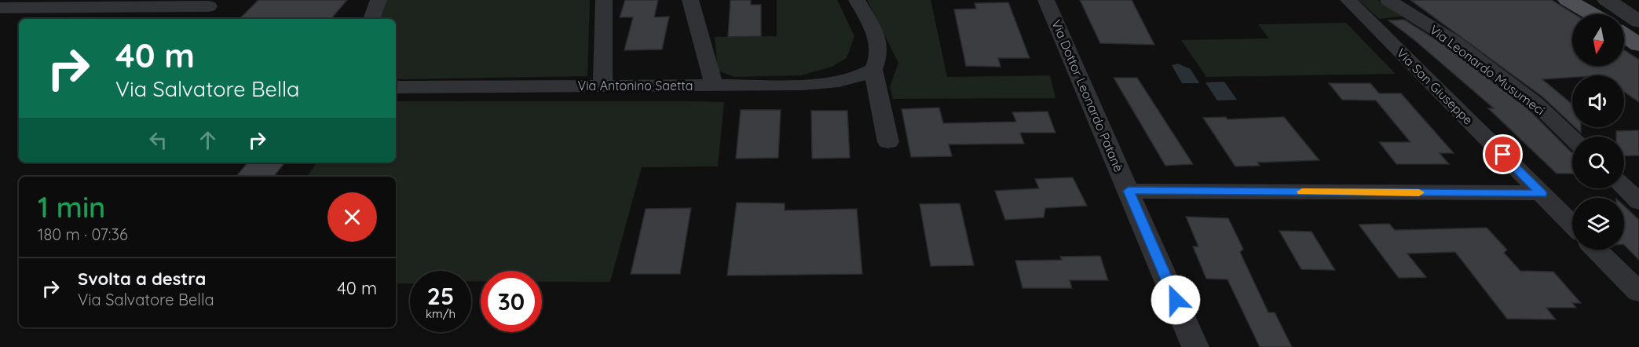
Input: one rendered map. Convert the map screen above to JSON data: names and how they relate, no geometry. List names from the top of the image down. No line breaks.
{"streets":{"street":["Via Leonardo Musumeci","Via Antonino Saetta","Via San Giuseppe","Via Dottor Leonardo Patanè"]},"north":"bottom","page":{"turn":["40 m","Via Salvatore Bella"],"heading":["1 min","180 m · 07:36"],"list":[{"name":"Svolta a destra","note":"Via Salvatore Bella","value":"40 m"}],"speed":"25 km/h","limit":"30"}}
